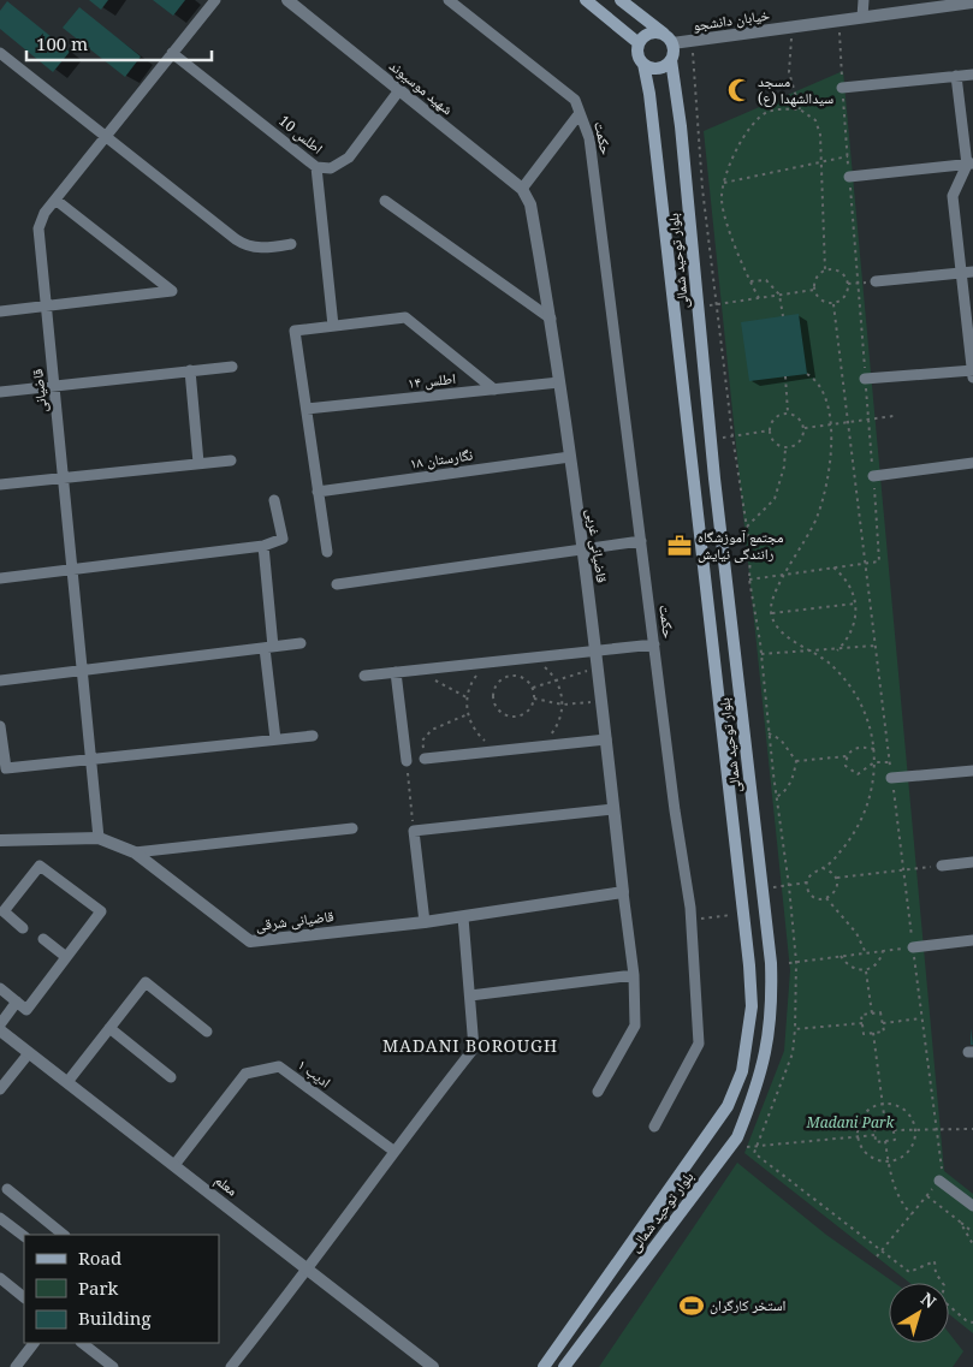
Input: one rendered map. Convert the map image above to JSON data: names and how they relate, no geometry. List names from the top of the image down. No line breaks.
{"streets":{"main road":["بلوار توحید شمالی"],"street":["خیابان دانشجو","شهید موسیوند","اطلس 10","حکمت","اطلس ۱۴","قاضیانی","نگارستان ۱۸","قاضیانی غربی","قاضیانی شرقی","ادیب ۱","معلم"]},"crossings":[["خیابان دانشجو","بلوار توحید شمالی"],["شهید موسیوند","اطلس 10"],["شهید موسیوند","قاضیانی غربی"],["اطلس 10","قاضیانی"],["اطلس ۱۴","قاضیانی غربی"],["قاضیانی","قاضیانی شرقی"],["نگارستان ۱۸","قاضیانی غربی"],["قاضیانی غربی","قاضیانی شرقی"],["ادیب ۱","معلم"]],"districts":["MADANI BOROUGH"],"parks":["Madani Park"],"places":{"mosque":["مسجد سیدالشهدا (ع)"],"office":["مجتمع آموزشگاه رانندگی نیایش"],"sports":["استخر کارگران"]},"legend":["Road","Park","Building"],"scale_bar":"100 m","north":"top right"}
